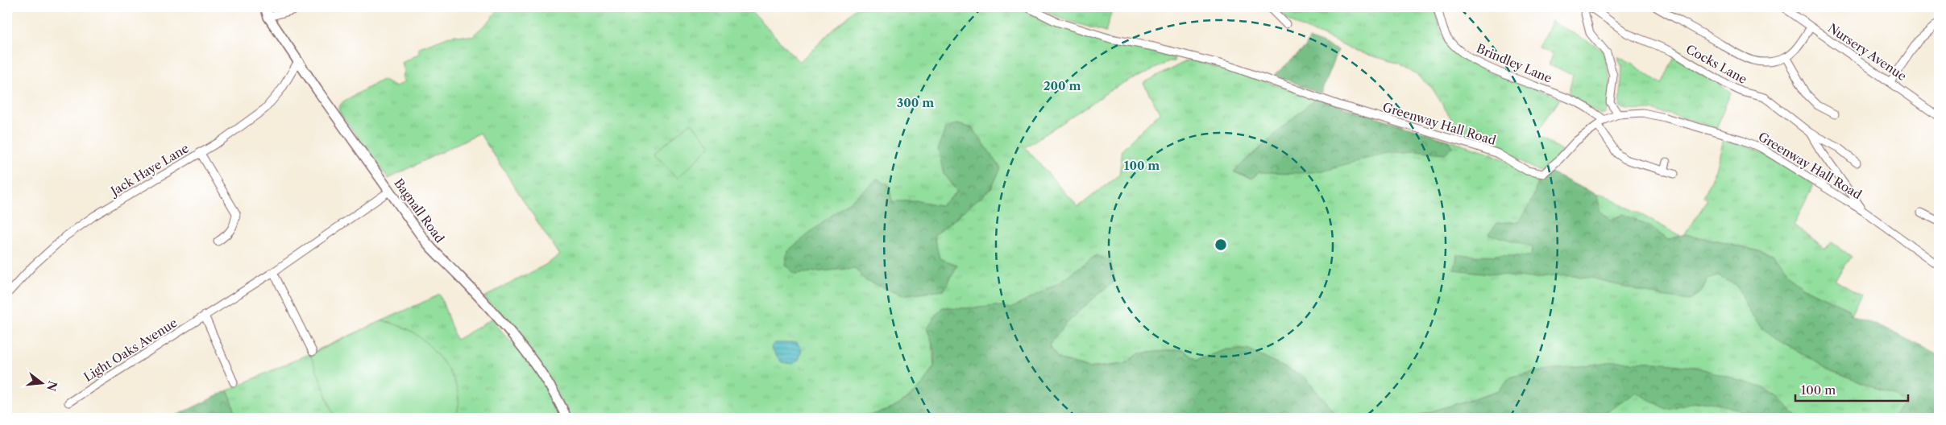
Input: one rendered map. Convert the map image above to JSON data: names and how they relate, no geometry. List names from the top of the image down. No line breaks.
{"streets":{"street":["Nursery Avenue","Brindley Lane","Cocks Lane","Greenway Hall Road","Jack Haye Lane","Bagnall Road","Light Oaks Avenue"]},"crossings":[["Brindley Lane","Greenway Hall Road"],["Cocks Lane","Greenway Hall Road"],["Jack Haye Lane","Bagnall Road"],["Bagnall Road","Light Oaks Avenue"]],"scale_bar":"100 m","north":"right","rings":["200 m","300 m","100 m"]}
